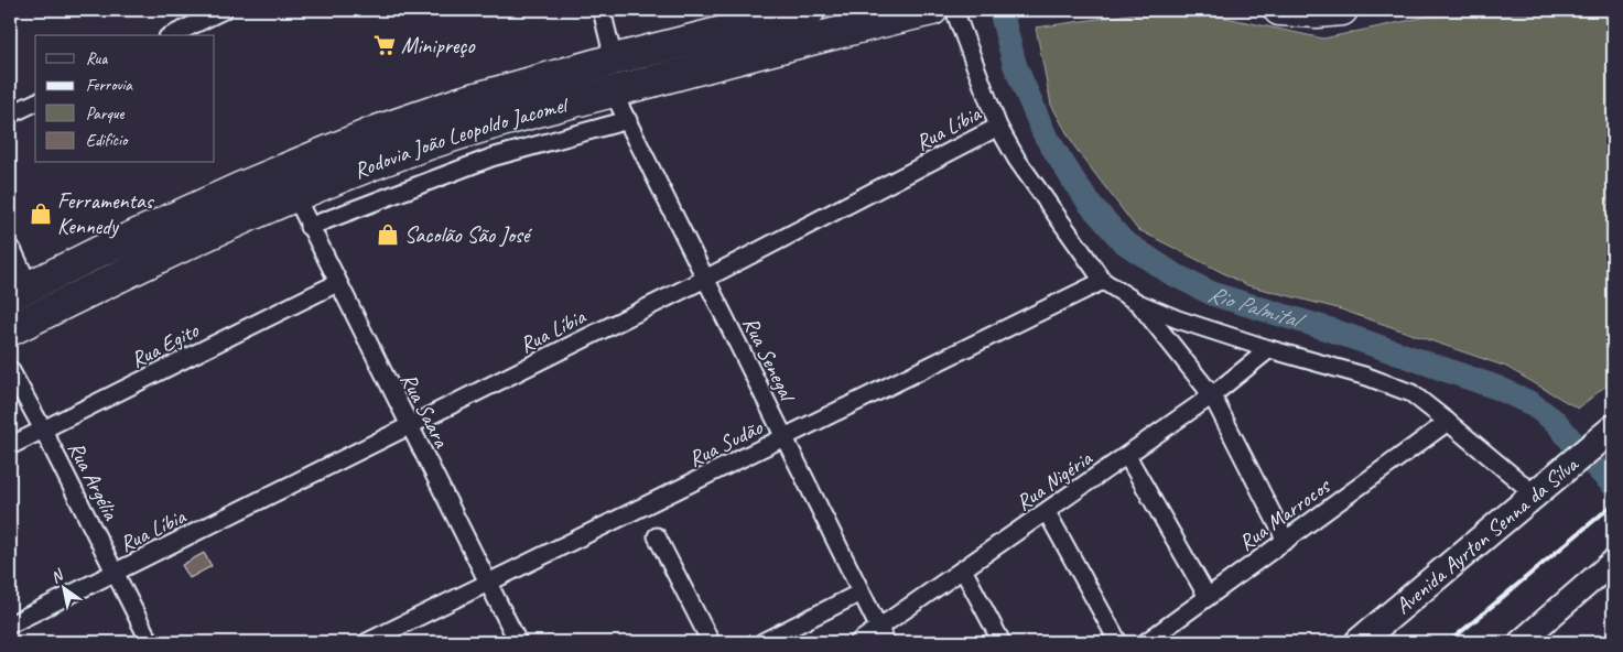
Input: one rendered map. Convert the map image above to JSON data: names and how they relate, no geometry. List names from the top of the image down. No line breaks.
{"streets":{"highway":["Rodovia João Leopoldo Jacomel"],"main road":["Avenida Ayrton Senna da Silva"],"street":["Rua Líbia","Rua Egito","Rua Senegal","Rua Saara","Rua Sudão","Rua Argélia","Rua Nigéria","Rua Marrocos"]},"crossings":[["Rua Líbia","Rua Senegal"],["Rua Líbia","Rua Saara"],["Rua Líbia","Rua Argélia"],["Rodovia João Leopoldo Jacomel","Rua Senegal"],["Rodovia João Leopoldo Jacomel","Rua Saara"],["Rua Egito","Rua Saara"],["Rua Egito","Rua Argélia"],["Rua Senegal","Rua Sudão"],["Rua Senegal","Rua Nigéria"],["Rua Saara","Rua Sudão"]],"water":["Rio Palmital"],"places":{"supermarket":["Minipreço"],"shop":["Ferramentas Kennedy","Sacolão São José"]},"legend":["Rua","Ferrovia","Parque","Edifício"],"north":"top left"}
